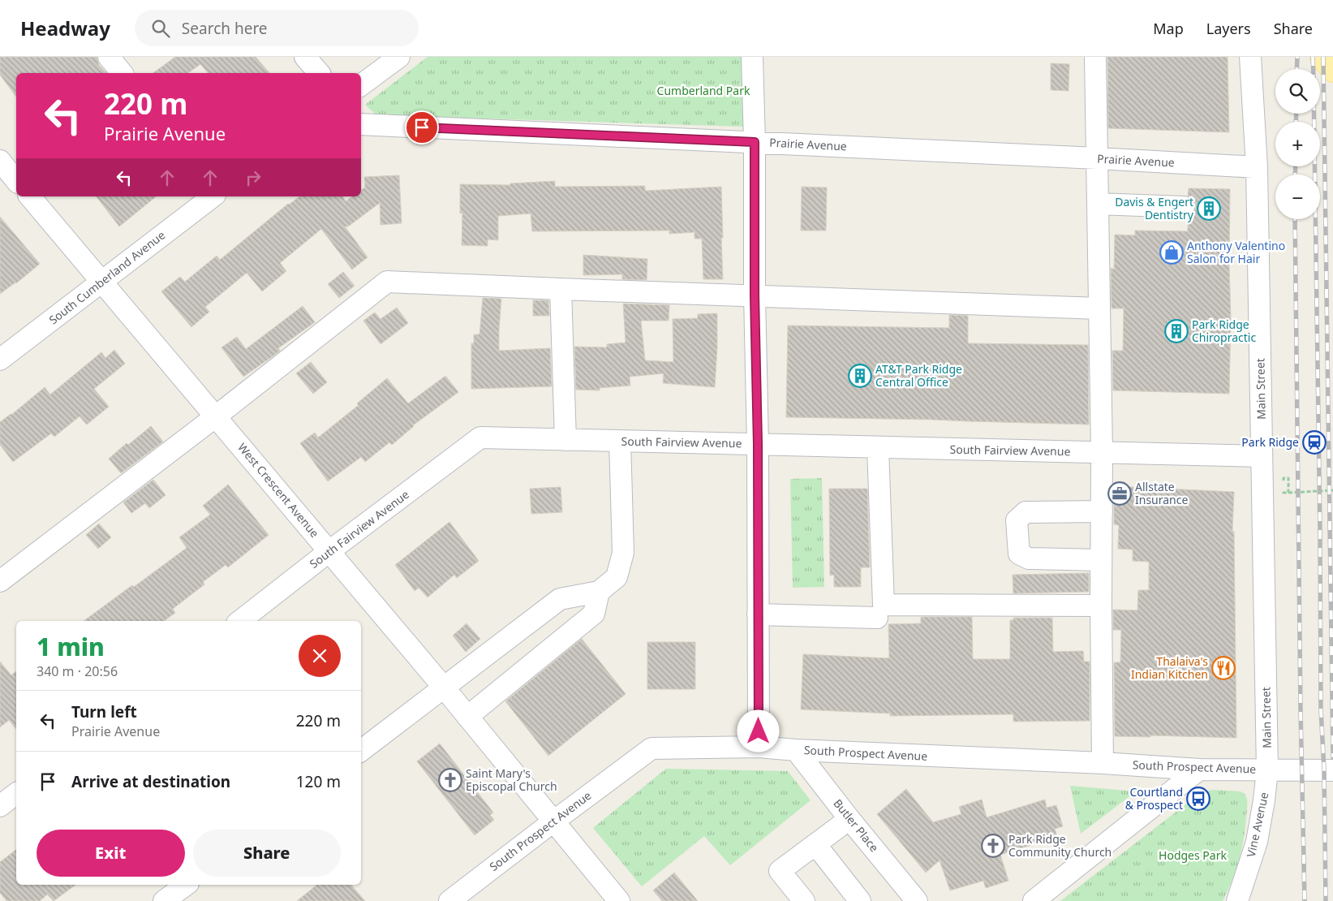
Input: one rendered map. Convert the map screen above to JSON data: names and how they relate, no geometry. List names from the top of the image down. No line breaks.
{"streets":{"street":["Prairie Avenue","South Cumberland Avenue","Main Street","South Fairview Avenue","West Crescent Avenue","South Prospect Avenue","Vine Avenue","Butler Place"]},"crossings":[["Prairie Avenue","Main Street"],["South Cumberland Avenue","West Crescent Avenue"],["Main Street","South Fairview Avenue"],["Main Street","South Prospect Avenue"],["Main Street","Vine Avenue"],["South Fairview Avenue","West Crescent Avenue"],["West Crescent Avenue","South Prospect Avenue"],["South Prospect Avenue","Vine Avenue"],["South Prospect Avenue","Butler Place"]],"parks":["Cumberland Park","Hodges Park"],"places":{"building":["Davis & Engert Dentistry","Park Ridge Chiropractic","AT&T Park Ridge Central Office"],"shop":["Anthony Valentino Salon for Hair"],"station":["Park Ridge"],"office":["Allstate Insurance"],"restaurant":["Thalaiva's Indian Kitchen"],"church":["Saint Mary's Episcopal Church","Park Ridge Community Church"],"bus stop":["Courtland & Prospect"]},"page":{"header":"Headway","search":"Search here","nav":["Map","Layers","Share"],"map_buttons":["+","−"],"turn":["220 m","Prairie Avenue"],"heading":["1 min","340 m · 20:56"],"list":[{"name":"Turn left","note":"Prairie Avenue","value":"220 m"},{"name":"Arrive at destination","value":"120 m"}],"buttons":["Exit","Share"]}}
